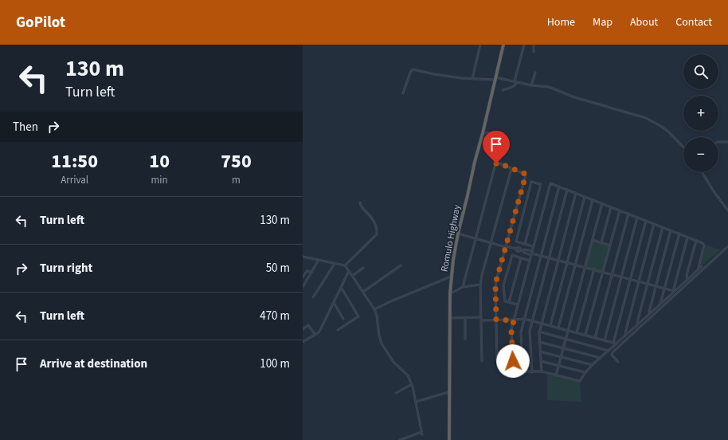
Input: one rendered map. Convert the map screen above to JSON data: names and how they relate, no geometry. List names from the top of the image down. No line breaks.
{"streets":{"highway":["Romulo Highway"]},"page":{"header":"GoPilot","nav":["Home","Map","About","Contact"],"turn":["130 m","Turn left"],"map_buttons":["+","−"],"then":"Then","eta":["11:50","Arrival","10","min","750","m"],"list":[{"name":"Turn left","value":"130 m"},{"name":"Turn right","value":"50 m"},{"name":"Turn left","value":"470 m"},{"name":"Arrive at destination","value":"100 m"}]}}
